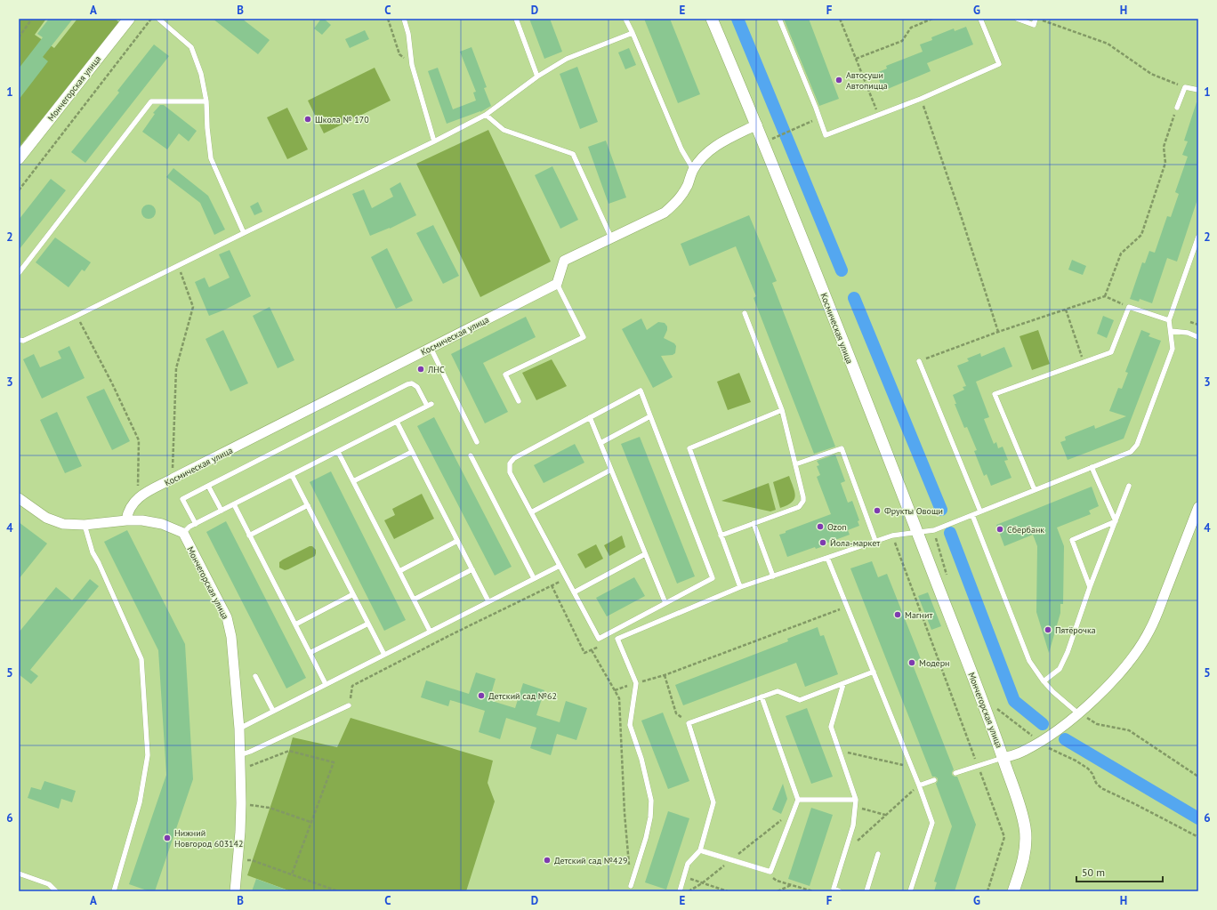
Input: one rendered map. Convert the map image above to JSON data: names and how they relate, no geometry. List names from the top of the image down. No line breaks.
{"streets":{"street":["Мончегорская улица","Космическая улица"]},"crossings":[["Мончегорская улица","Космическая улица"]],"places":["Автосуши Автопицца","Школа № 170","ЛНС","Фрукты Овощи","Ozon","Сбербанк","Йола-маркет","Магнит","Пятёрочка","Модерн","Детский сад №62","Нижний Новгород 603142","Детский сад №429"],"scale_bar":"50 m","grid":{"columns":["A","B","C","D","E","F","G","H"],"rows":["1","2","3","4","5","6"]}}
